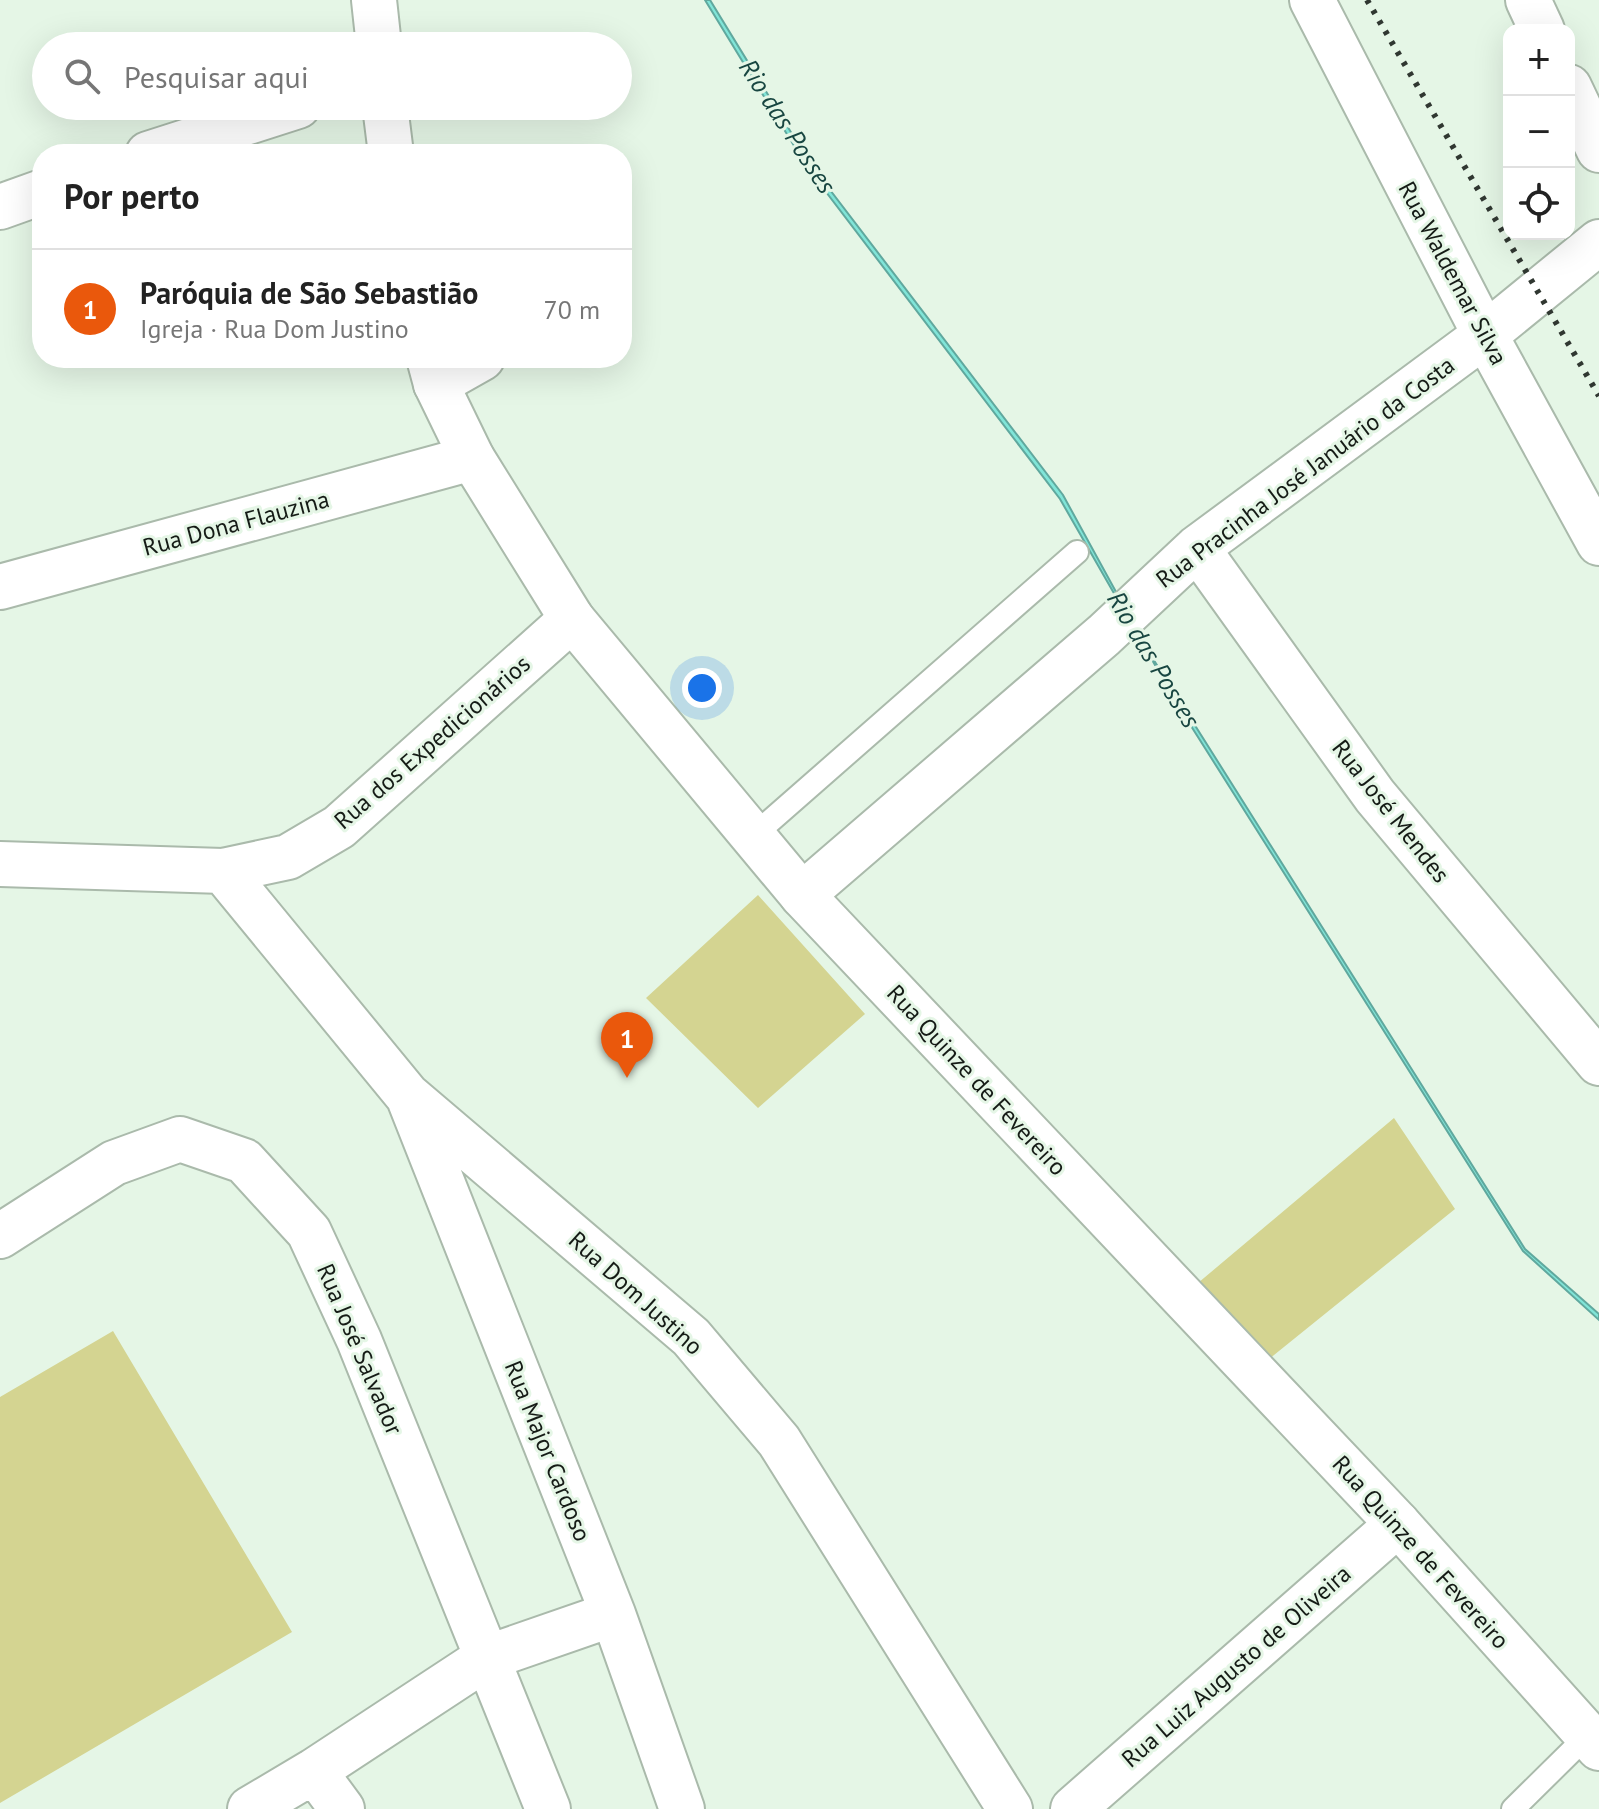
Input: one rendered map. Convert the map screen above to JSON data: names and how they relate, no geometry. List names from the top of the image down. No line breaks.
{"streets":{"street":["Rua Waldemar Silva","Rua Pracinha José Januário da Costa","Rua Dona Flauzina","Rua dos Expedicionários","Rua José Mendes","Rua Quinze de Fevereiro","Rua Dom Justino","Rua José Salvador","Rua Major Cardoso","Rua Luiz Augusto de Oliveira"]},"crossings":[["Rua Waldemar Silva","Rua Pracinha José Januário da Costa"],["Rua Pracinha José Januário da Costa","Rua José Mendes"],["Rua Pracinha José Januário da Costa","Rua Quinze de Fevereiro"],["Rua Dona Flauzina","Rua Quinze de Fevereiro"],["Rua dos Expedicionários","Rua Quinze de Fevereiro"],["Rua dos Expedicionários","Rua Dom Justino"],["Rua Quinze de Fevereiro","Rua Luiz Augusto de Oliveira"],["Rua Dom Justino","Rua Major Cardoso"]],"water":["Rio das Posses"],"page":{"map_buttons":["+","−"],"search":"Pesquisar aqui","heading":"Por perto","list":[{"mark":"1","name":"Paróquia de São Sebastião","note":"Igreja · Rua Dom Justino","value":"70 m"}],"pins":"1"}}
